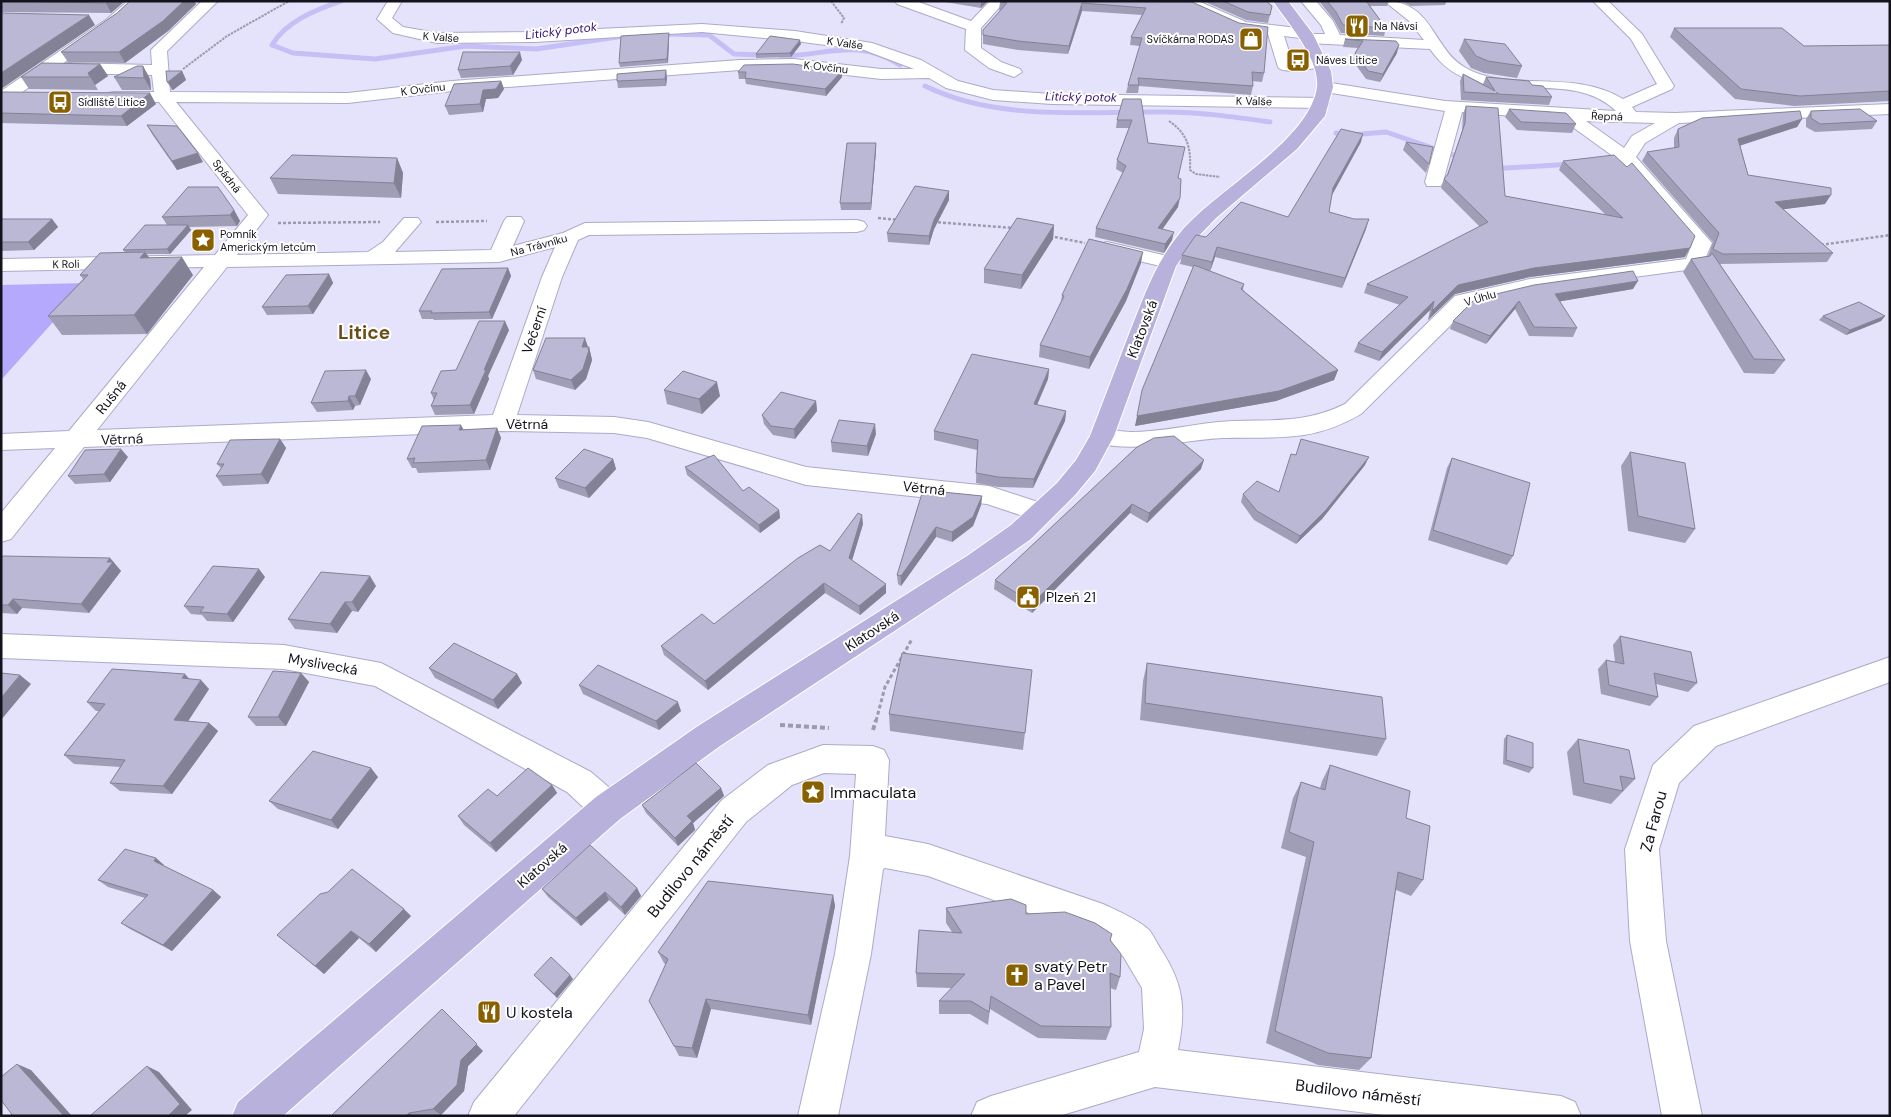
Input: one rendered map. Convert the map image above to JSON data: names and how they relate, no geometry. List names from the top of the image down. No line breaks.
{"streets":{"main road":["Klatovská"],"street":["K Valše","K Ovčínu","Řepná","Spádná","Na Trávníku","K Roli","V Úhlu","Večerní","Rušná","Větrná","Myslivecká","Za Farou","Budilovo náměstí"]},"crossings":[["K Valše","K Ovčínu"],["K Valše","Řepná"],["K Valše","Klatovská"],["K Ovčínu","Spádná"],["Řepná","V Úhlu"],["Řepná","Klatovská"],["Spádná","Na Trávníku"],["Spádná","K Roli"],["Spádná","Rušná"],["Na Trávníku","K Roli"],["Na Trávníku","Večerní"],["Na Trávníku","Rušná"],["K Roli","Rušná"],["V Úhlu","Klatovská"],["Klatovská","Větrná"],["Klatovská","Myslivecká"],["Večerní","Větrná"],["Rušná","Větrná"]],"districts":["Litice"],"water":["Litický potok"],"places":{"restaurant":["Na Návsi","U kostela"],"shop":["Svíčkárna RODAS"],"bus stop":["Náves Litice","Sídliště Litice"],"place":["Pomník Americkým letcům","Immaculata"],"public building":["Plzeň 21"],"church":["svatý Petr a Pavel"]}}
